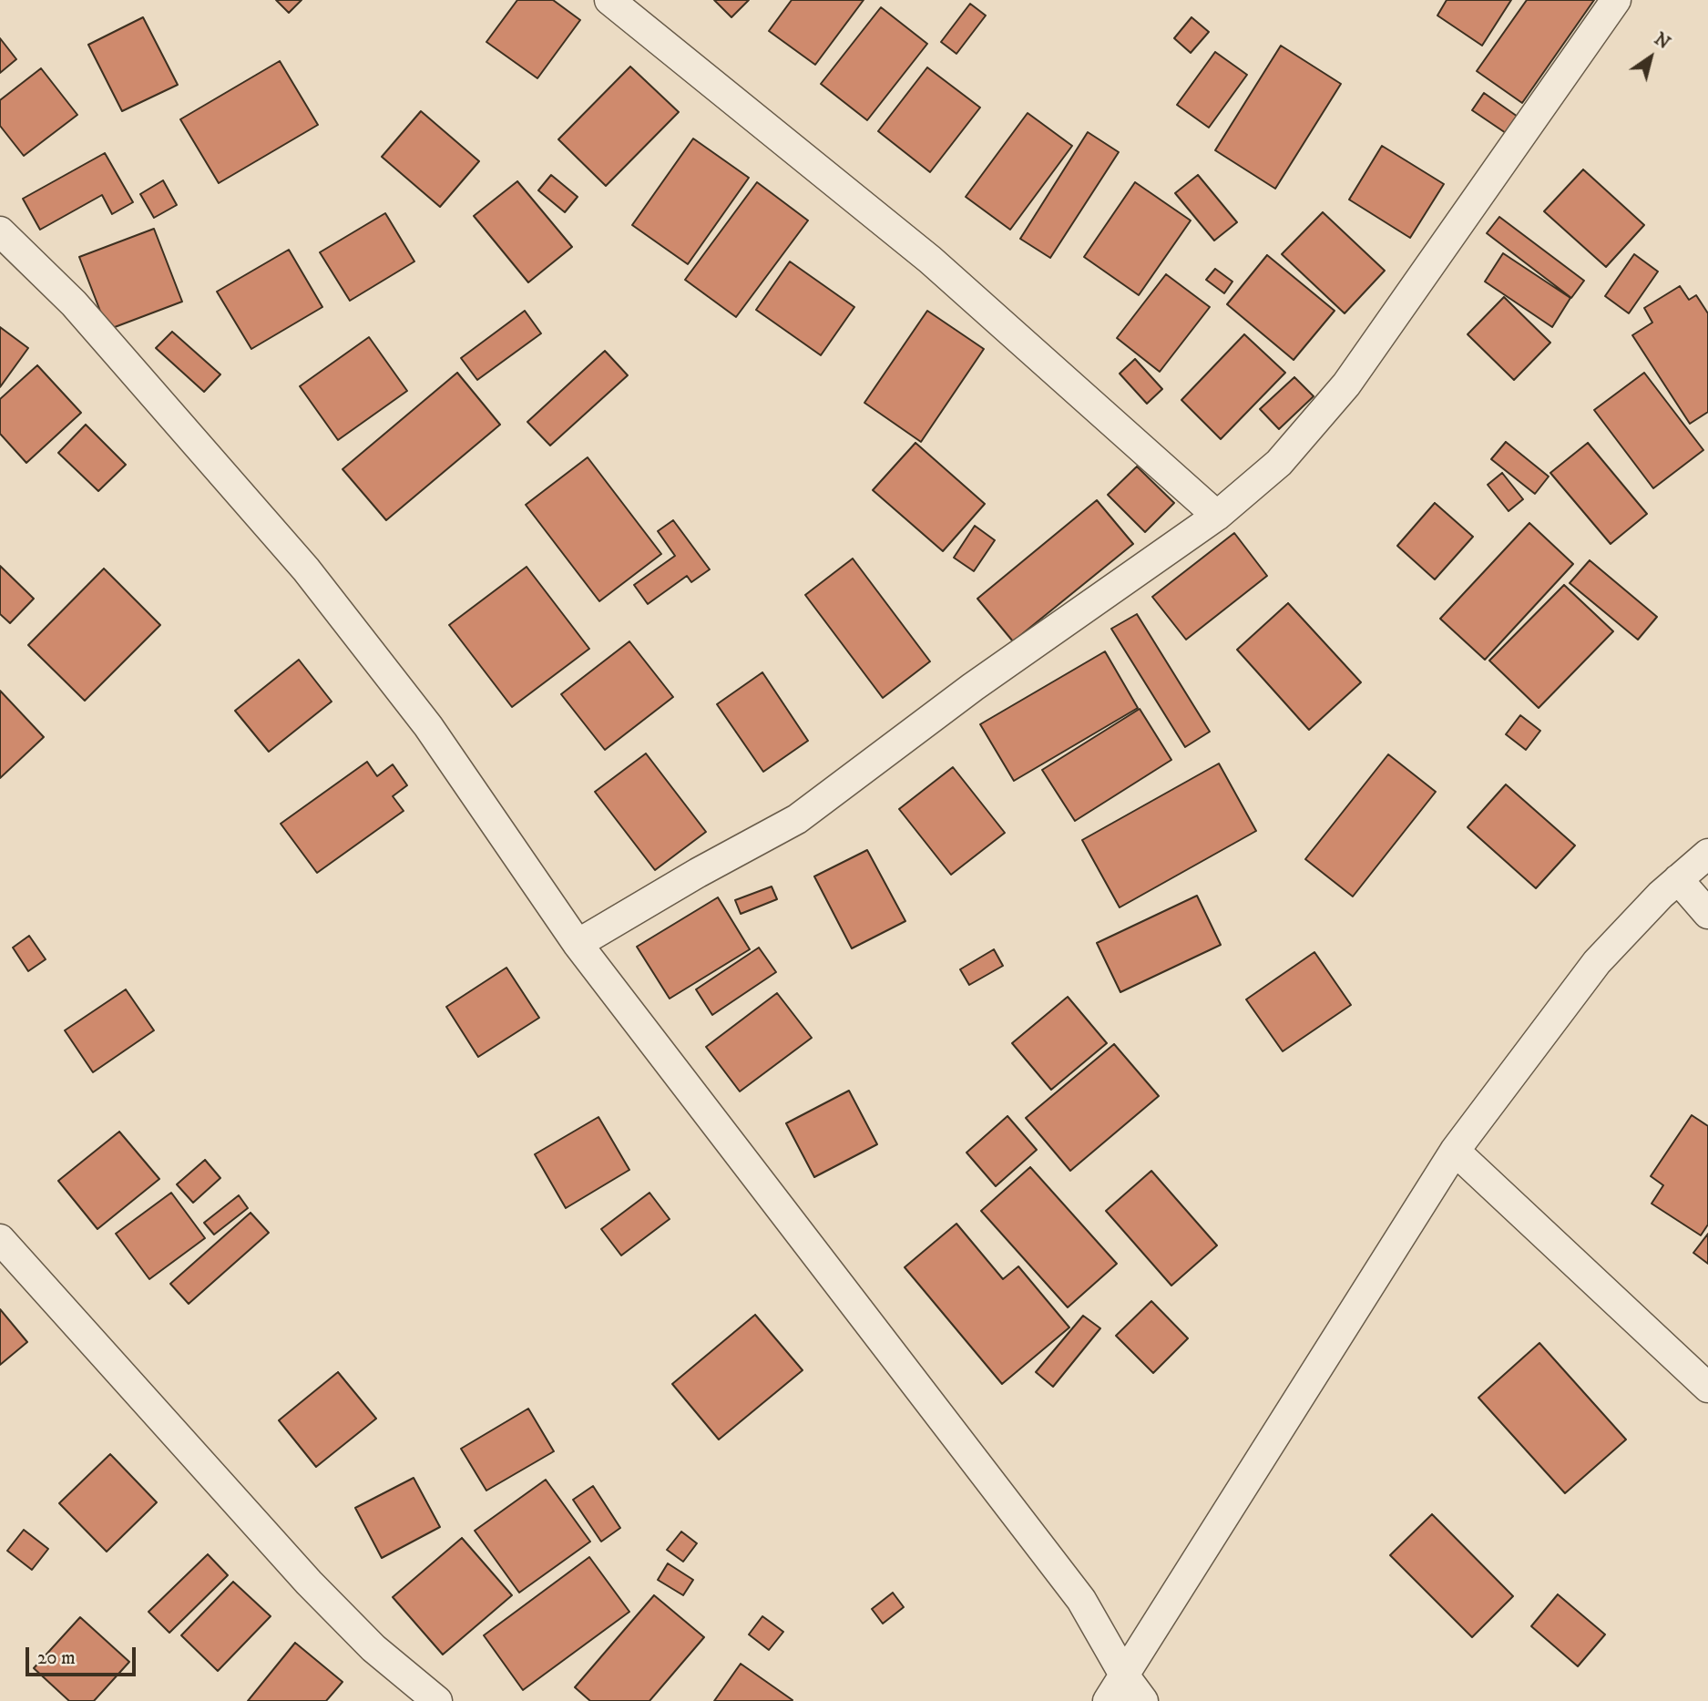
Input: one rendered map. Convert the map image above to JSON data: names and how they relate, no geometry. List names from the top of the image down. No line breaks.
{"scale_bar":"20 m","north":"top right"}
